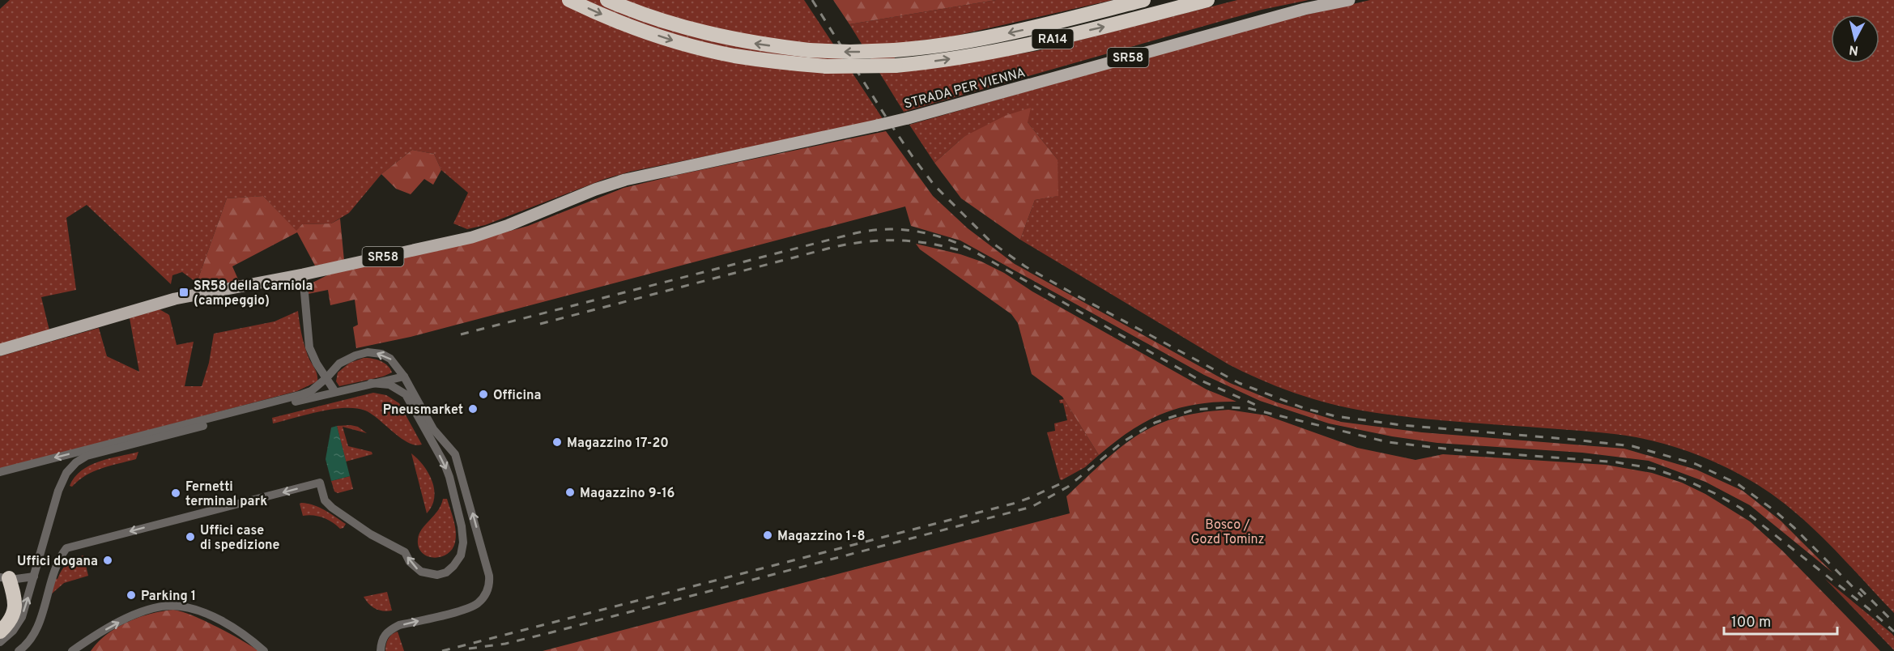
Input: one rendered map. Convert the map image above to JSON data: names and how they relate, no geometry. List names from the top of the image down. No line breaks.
{"streets":{"highway":["RA14"],"main road":["SR58","STRADA PER VIENNA"]},"crossings":[["SR58","STRADA PER VIENNA"]],"parks":["Bosco / Gozd Tominz"],"places":{"transit":["SR58 della Carniola (campeggio)"],"other":["Officina","Pneusmarket","Magazzino 17-20","Magazzino 9-16","Fernetti terminal park","Magazzino 1-8","Uffici case di spedizione","Uffici dogana","Parking 1"]},"scale_bar":"100 m","north":"bottom"}
